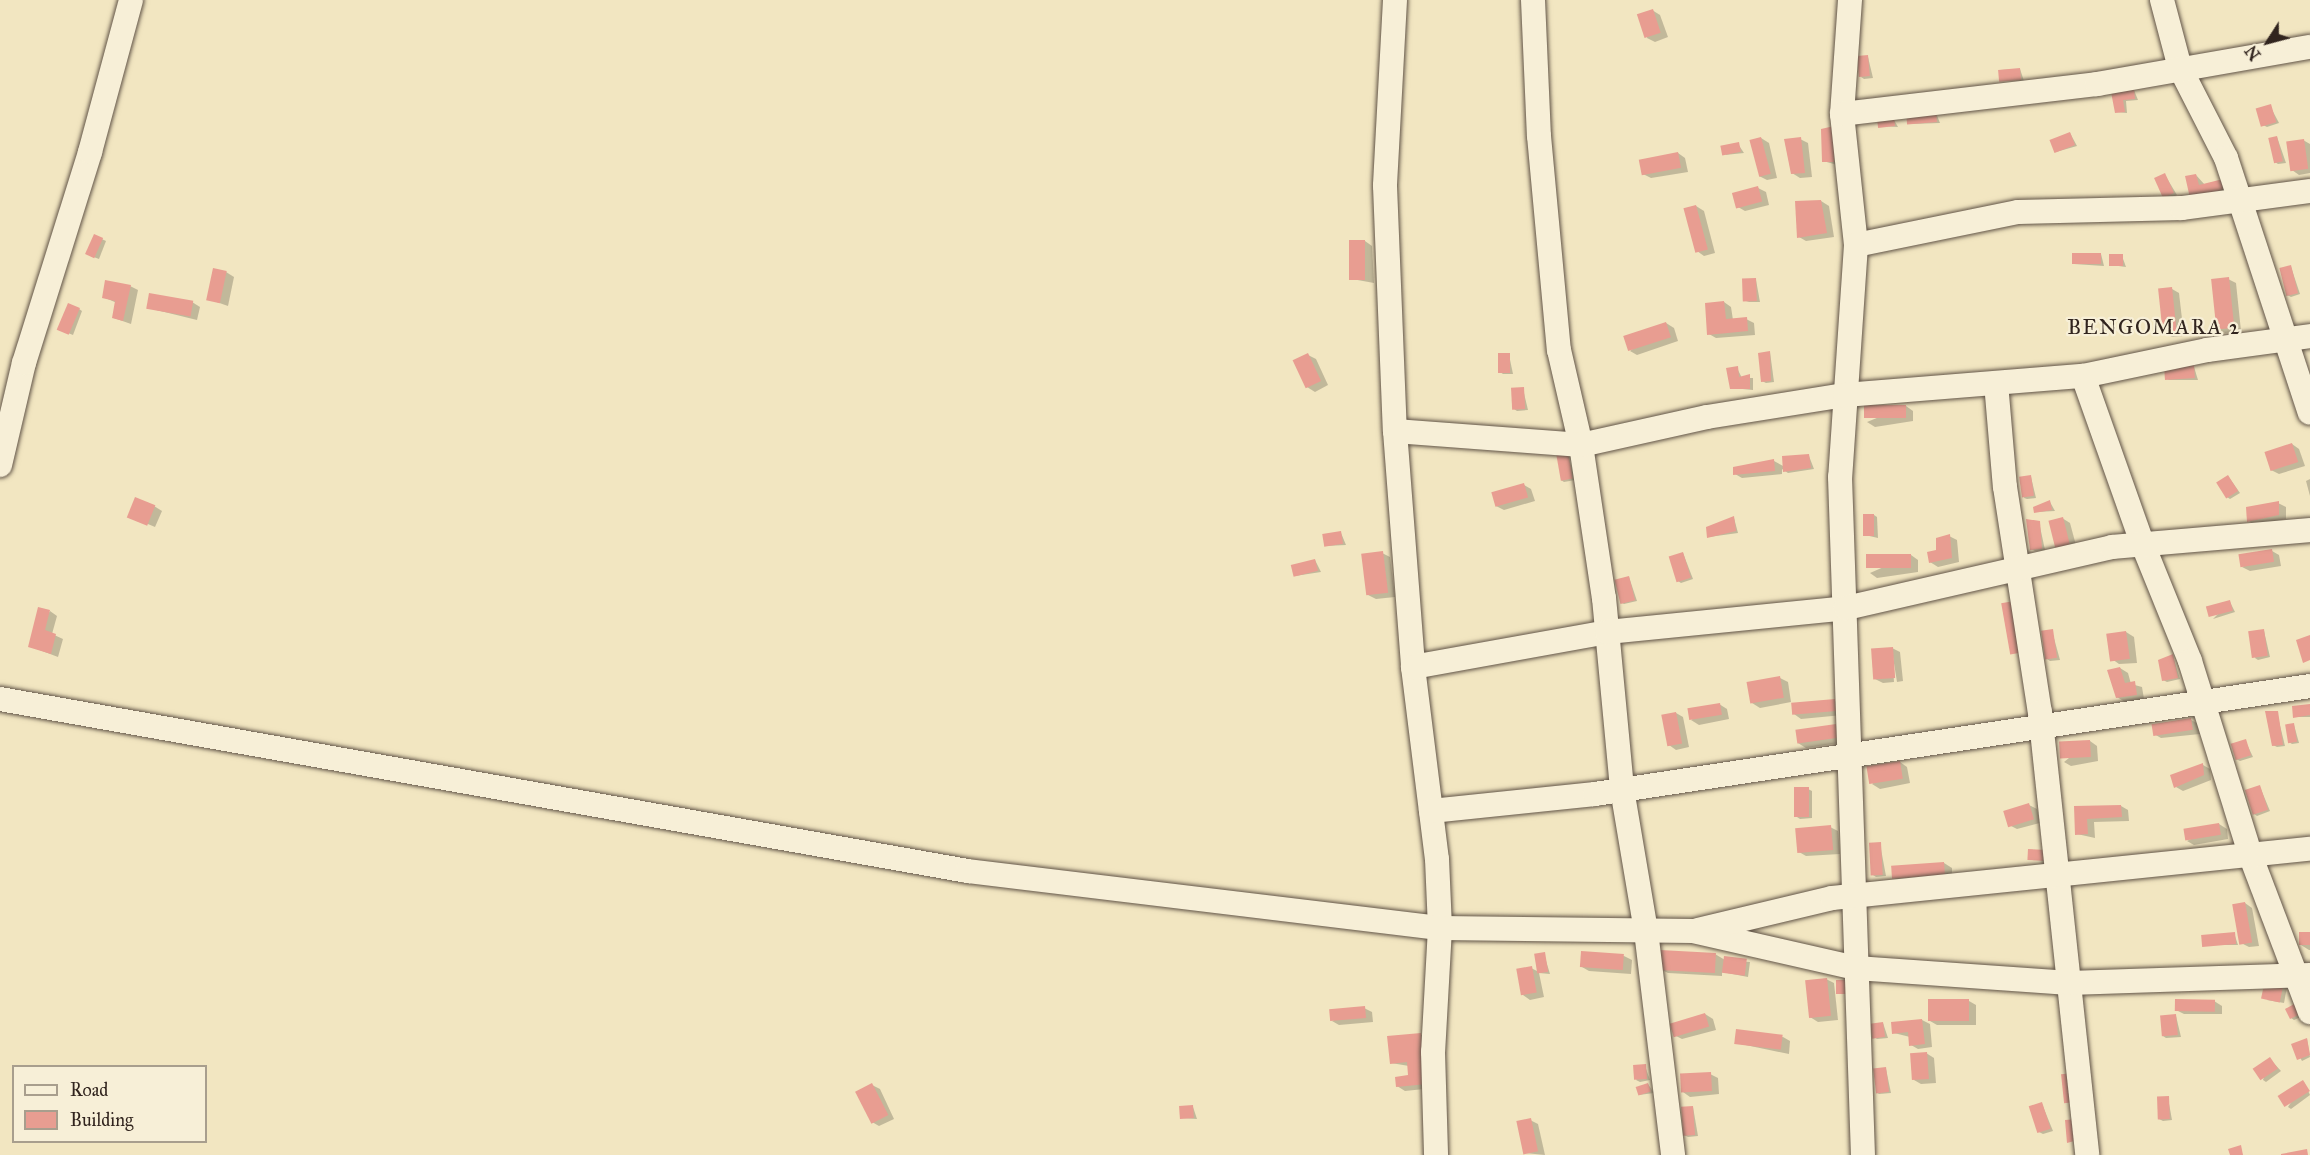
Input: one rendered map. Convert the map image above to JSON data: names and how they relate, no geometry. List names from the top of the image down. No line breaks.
{"districts":["BENGOMARA 2"],"legend":["Road","Building"],"north":"bottom left"}
